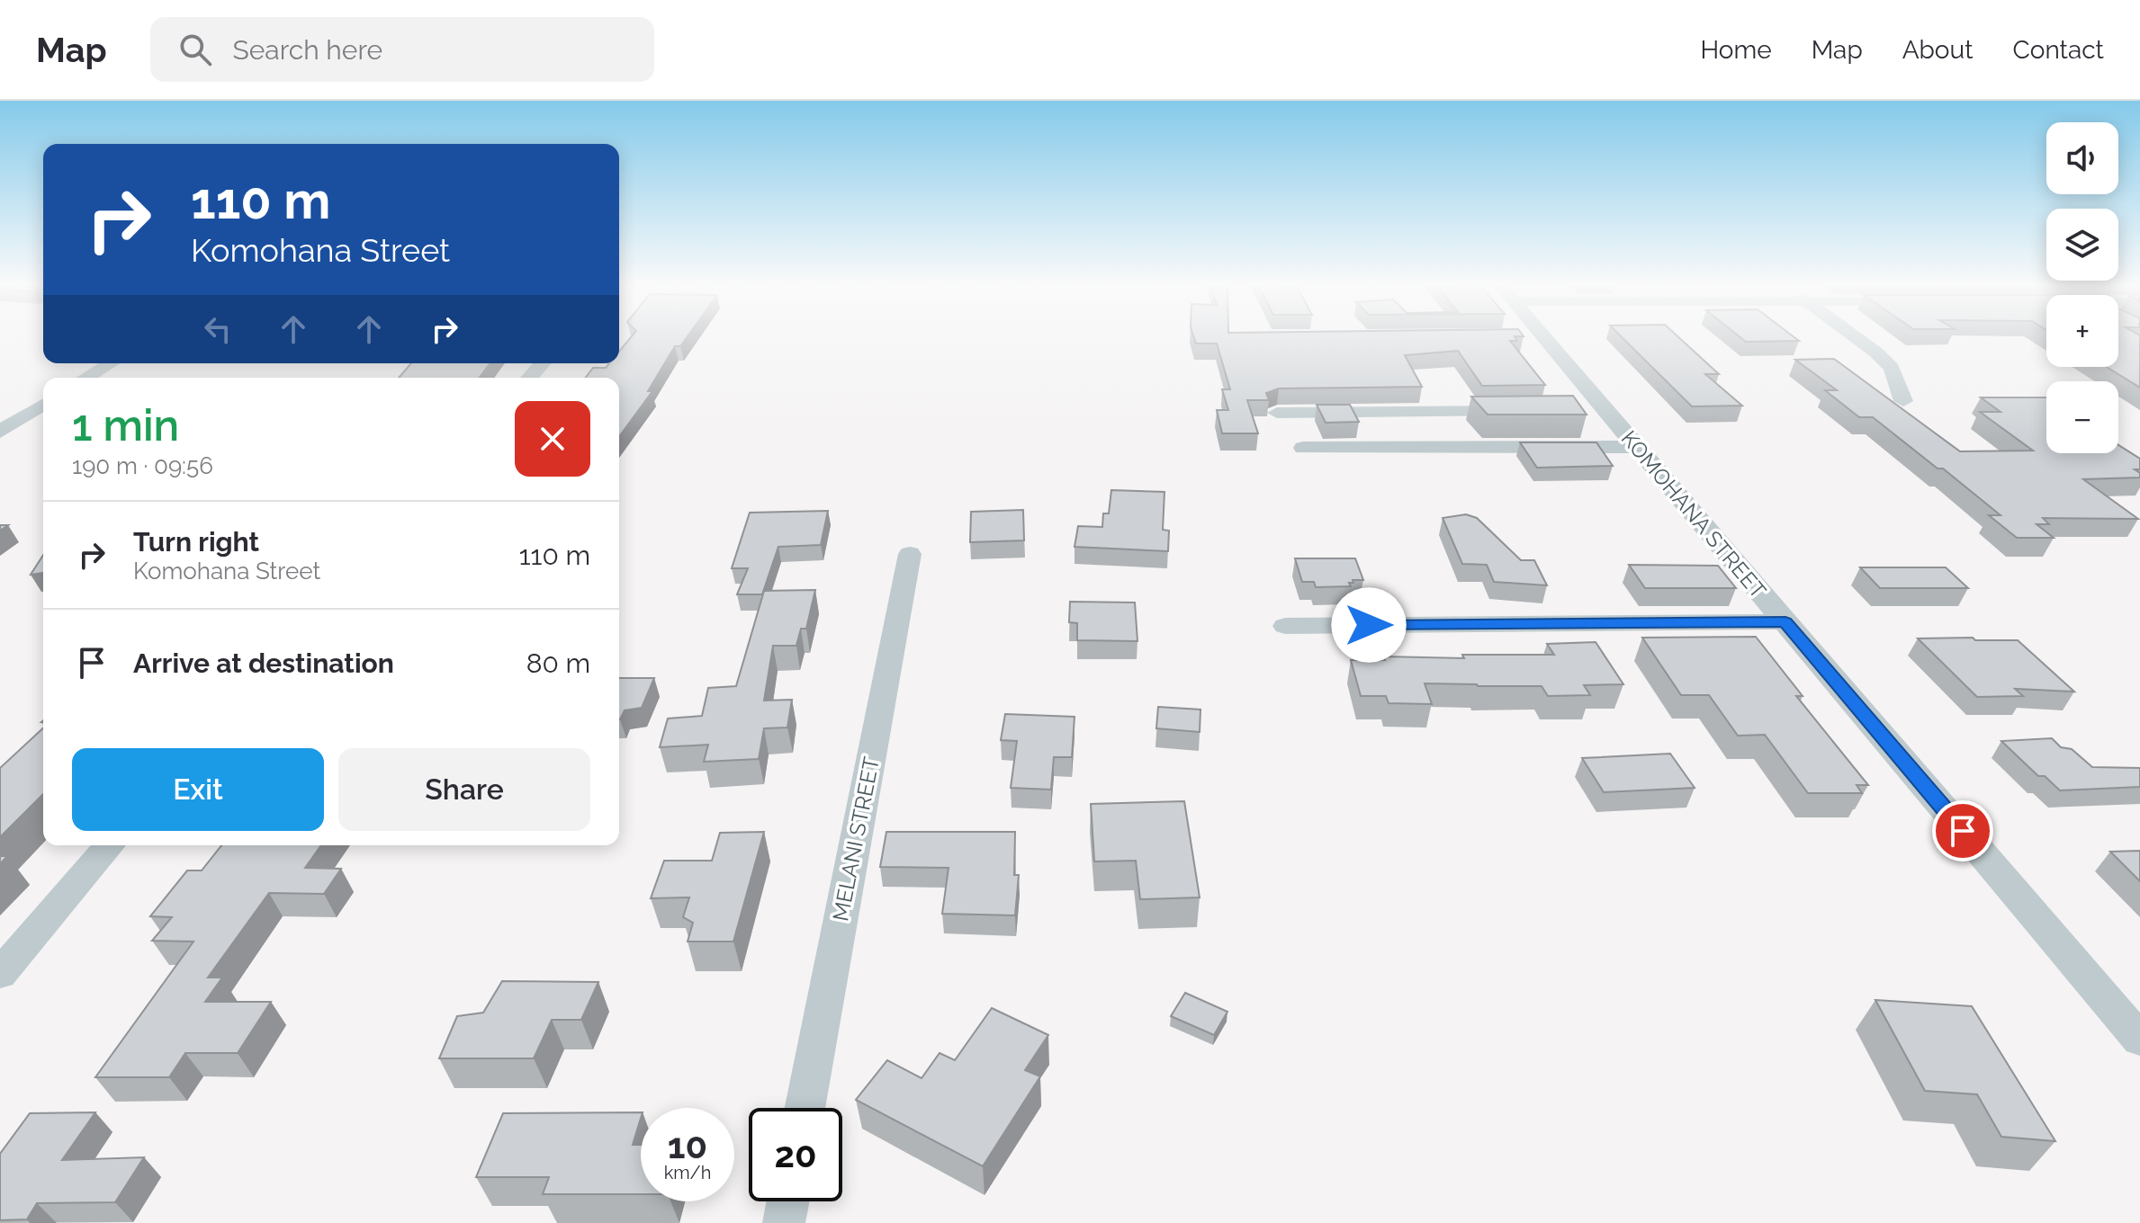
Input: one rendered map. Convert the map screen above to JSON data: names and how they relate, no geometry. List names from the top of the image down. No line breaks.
{"streets":{"street":["KOMOHANA STREET","MELANI STREET"]},"page":{"header":"Map","search":"Search here","nav":["Home","Map","About","Contact"],"map_buttons":["+","−"],"turn":["110 m","Komohana Street"],"heading":["1 min","190 m · 09:56"],"list":[{"name":"Turn right","note":"Komohana Street","value":"110 m"},{"name":"Arrive at destination","value":"80 m"}],"buttons":["Exit","Share"],"speed":"10 km/h","limit":"20"}}
